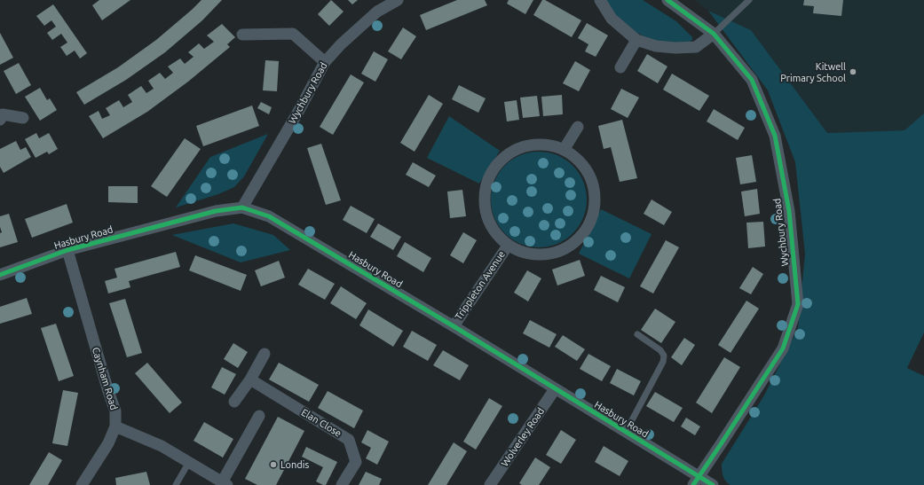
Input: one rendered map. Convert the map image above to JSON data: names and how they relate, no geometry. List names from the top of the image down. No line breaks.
{"streets":{"street":["Wychbury Road","Hasbury Road","Trippleton Avenue","Caynham Road","Elan Close","Wolverley Road"]},"crossings":[["Wychbury Road","Hasbury Road"],["Hasbury Road","Trippleton Avenue"],["Hasbury Road","Caynham Road"],["Hasbury Road","Wolverley Road"]],"places":["Kitwell Primary School","Londis"]}
